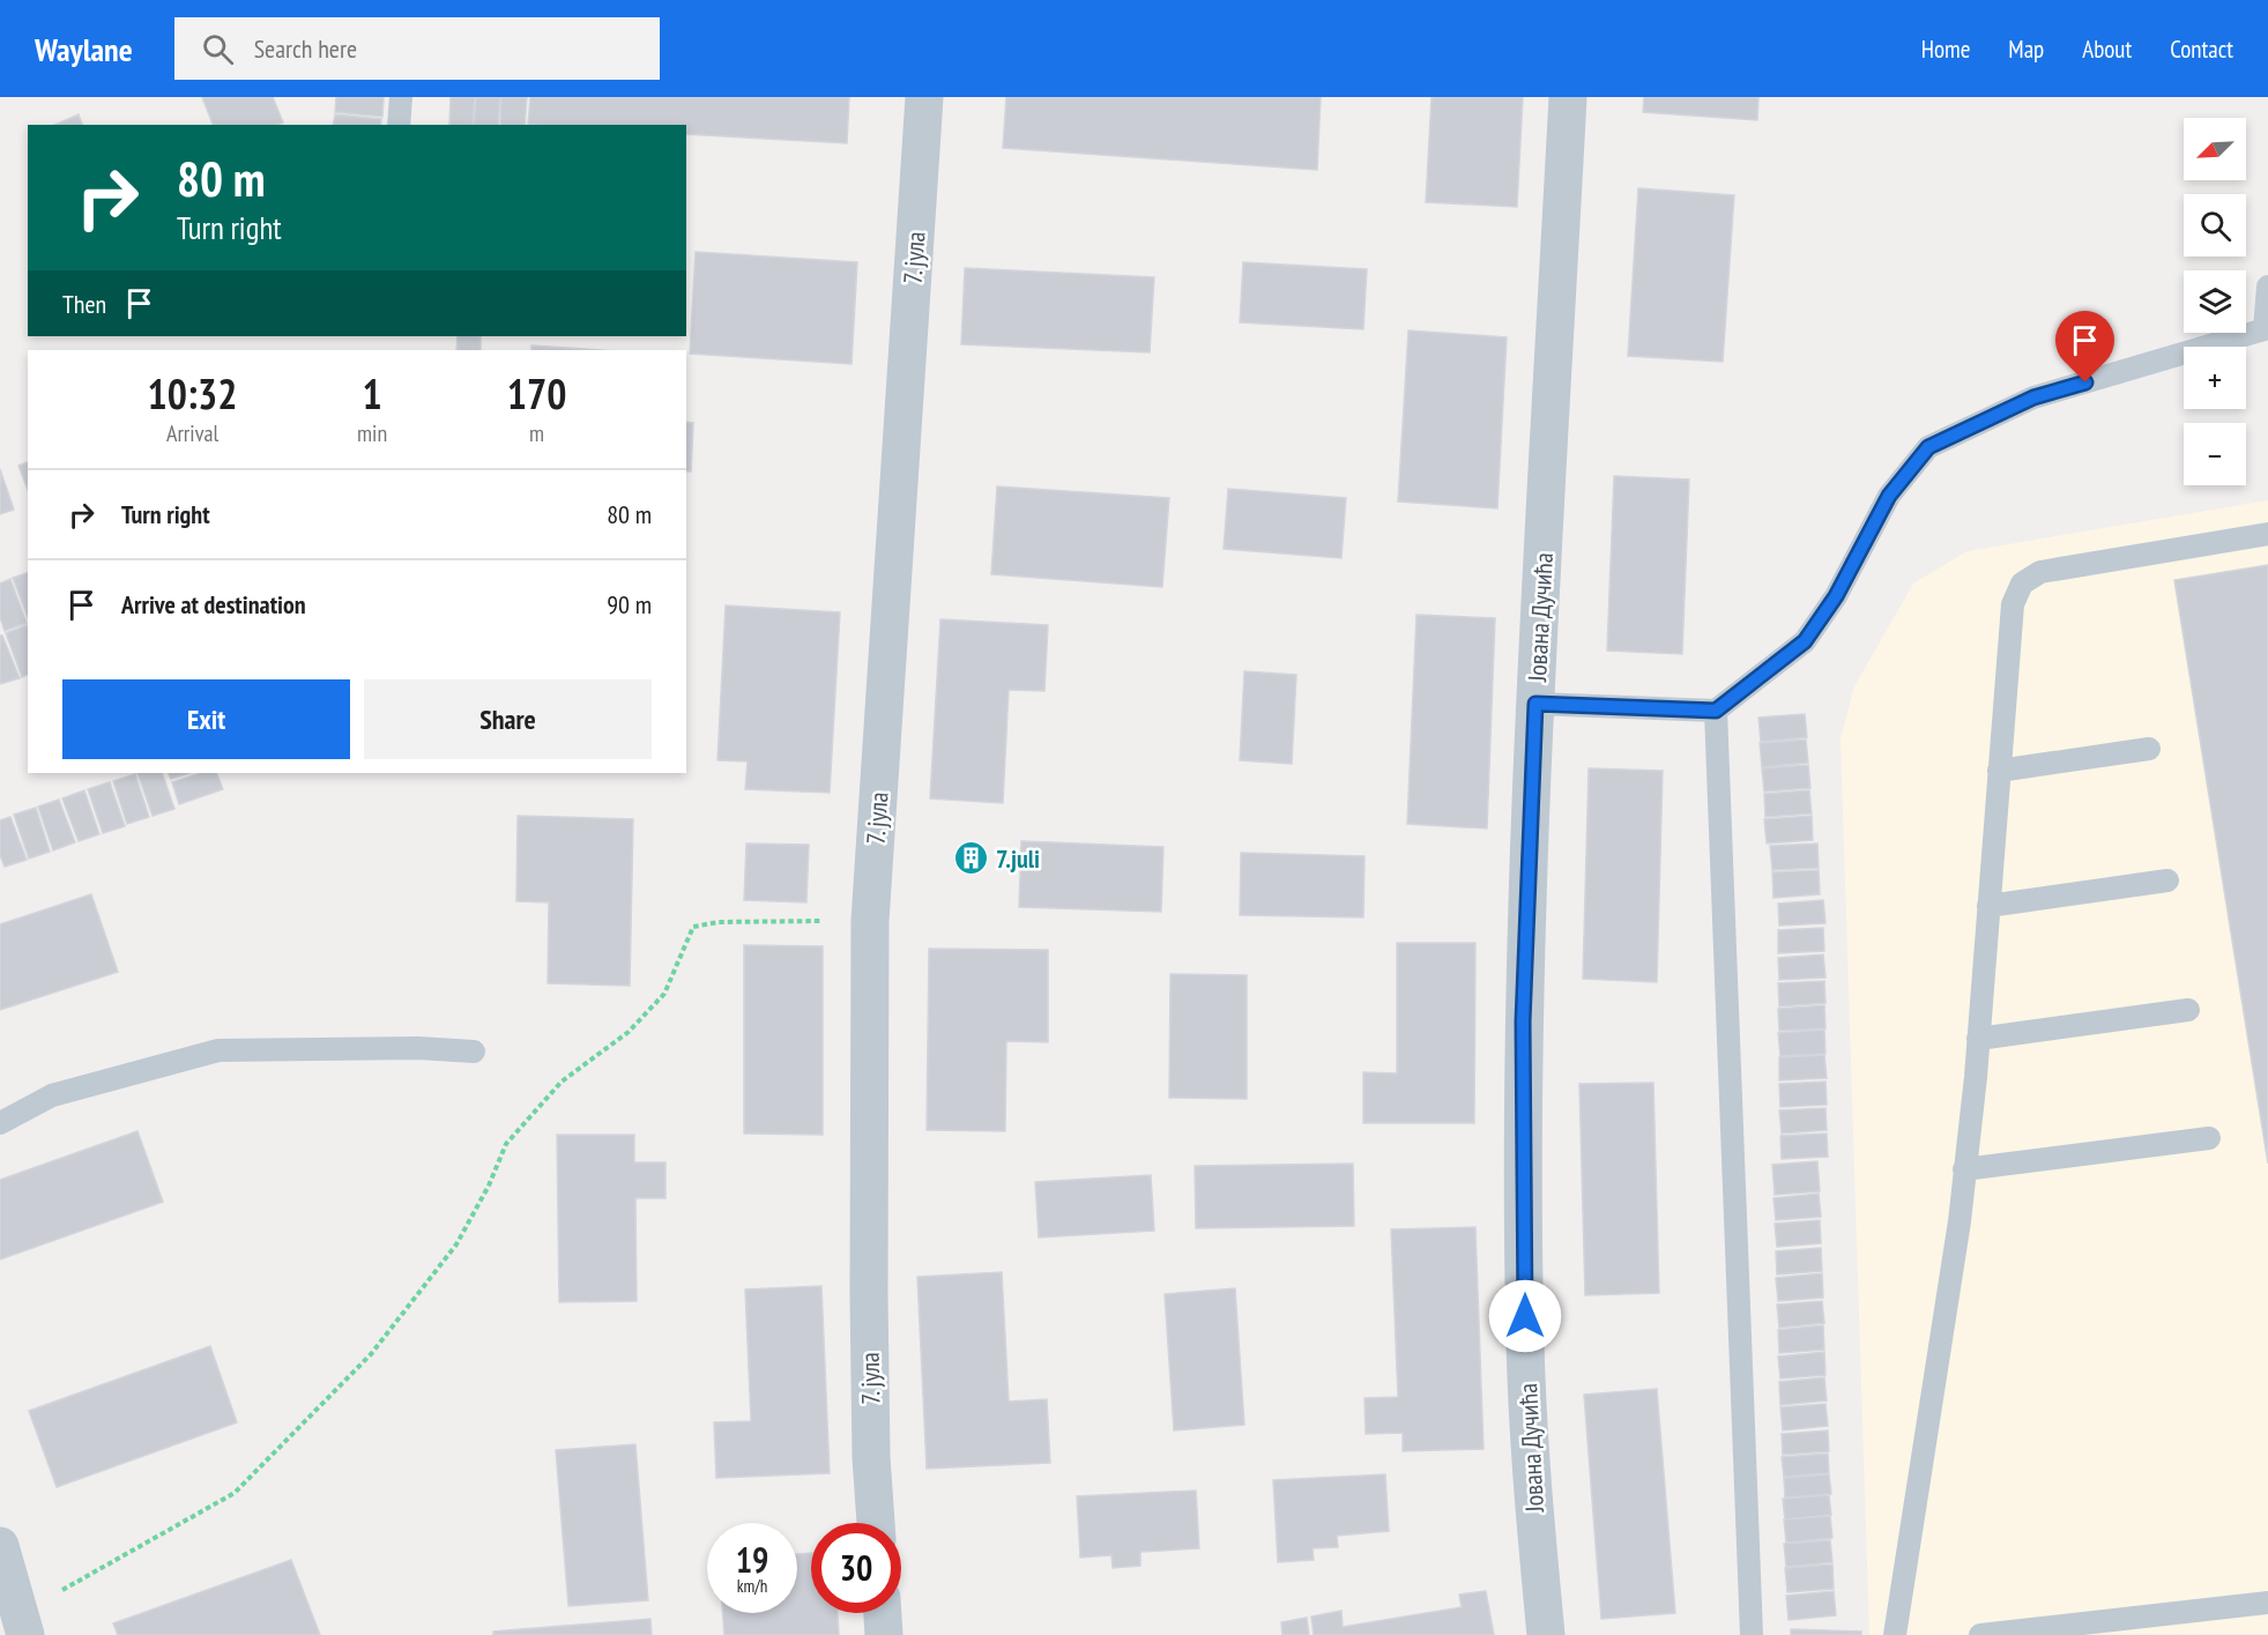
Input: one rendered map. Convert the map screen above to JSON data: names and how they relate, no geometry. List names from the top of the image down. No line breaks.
{"streets":{"street":["7. јула","Јована Дучића"]},"places":{"building":["7.juli"]},"north":"bottom left","page":{"header":"Waylane","search":"Search here","nav":["Home","Map","About","Contact"],"map_buttons":["+","−"],"turn":["80 m","Turn right"],"then":"Then","eta":["10:32","Arrival","1","min","170","m"],"list":[{"name":"Turn right","value":"80 m"},{"name":"Arrive at destination","value":"90 m"}],"buttons":["Exit","Share"],"speed":"19 km/h","limit":"30"}}
